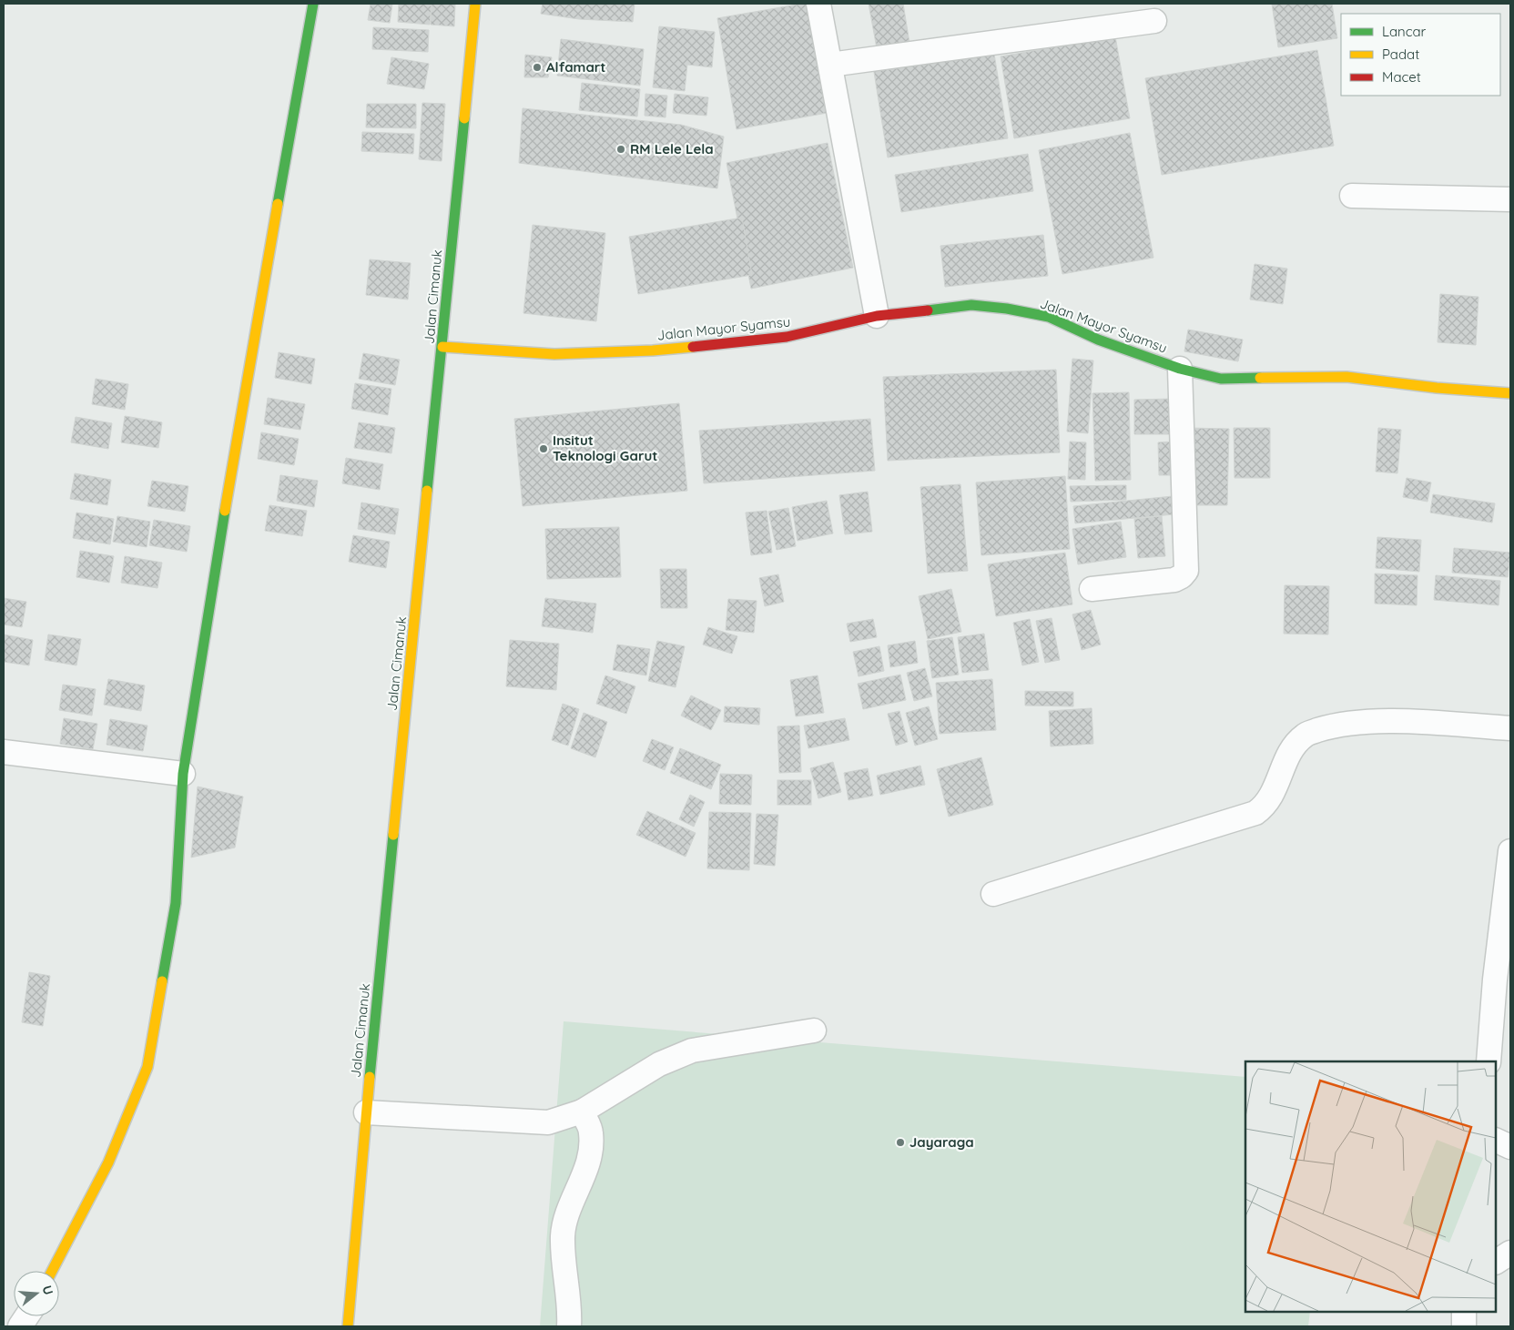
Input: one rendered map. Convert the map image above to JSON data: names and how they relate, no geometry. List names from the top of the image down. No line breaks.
{"streets":{"street":["Jalan Cimanuk","Jalan Mayor Syamsu"]},"crossings":[["Jalan Cimanuk","Jalan Mayor Syamsu"]],"places":["Alfamart","RM Lele Lela","Insitut Teknologi Garut","Jayaraga"],"legend":["Lancar","Padat","Macet"],"north":"right"}
